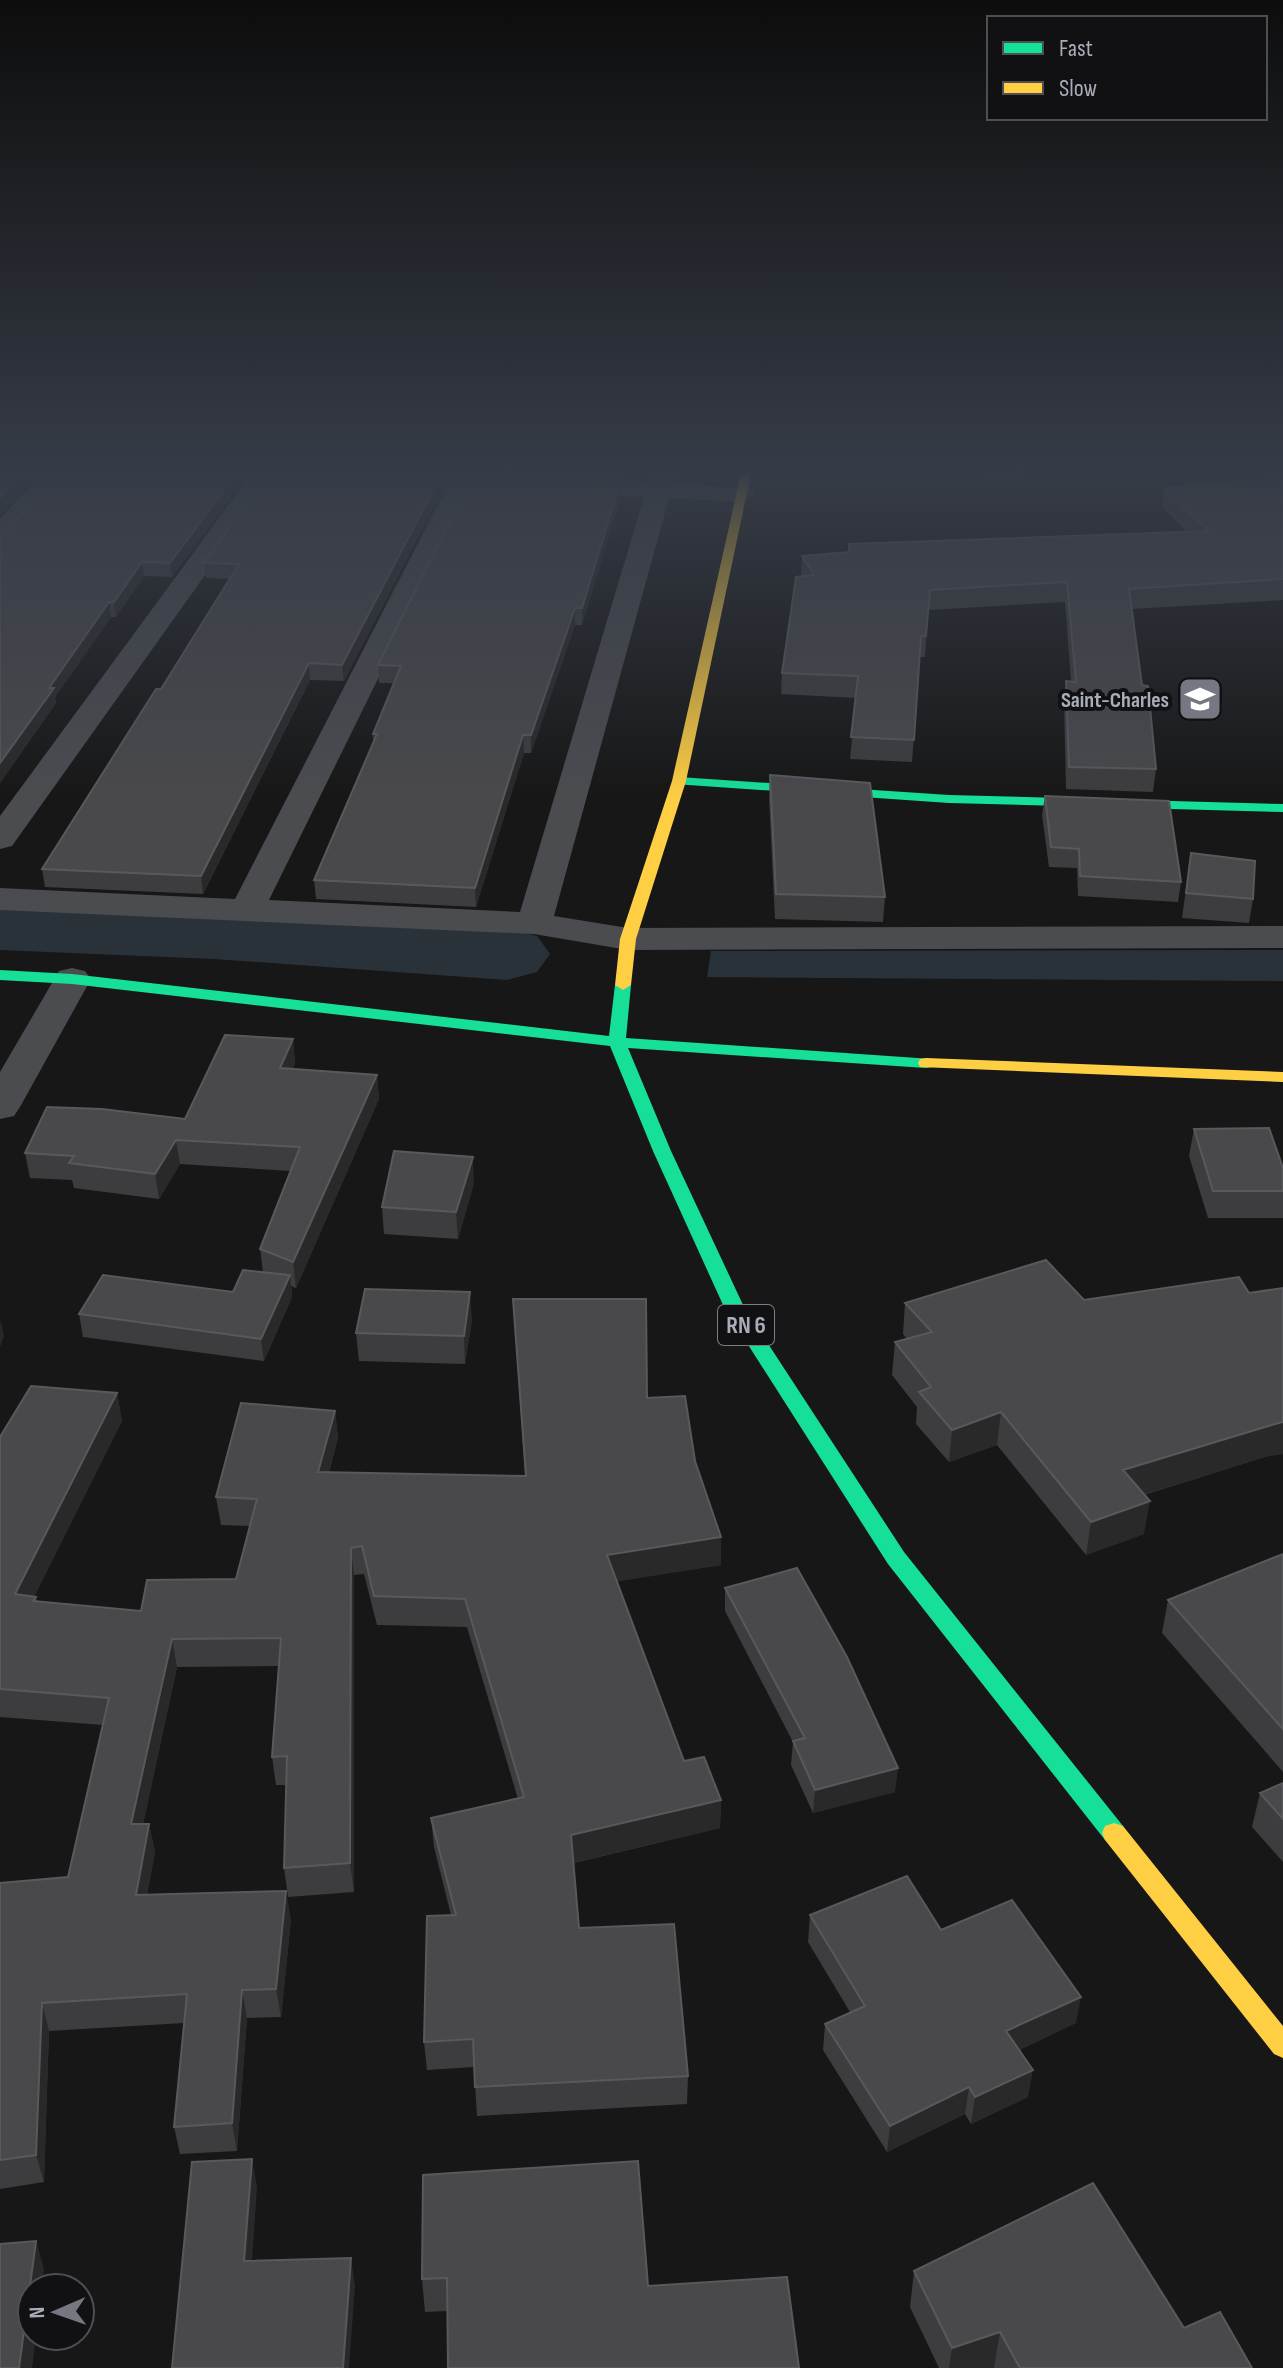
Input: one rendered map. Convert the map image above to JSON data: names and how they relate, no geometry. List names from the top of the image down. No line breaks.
{"streets":{"main road":["RN 6"]},"places":{"school or university":["Saint-Charles"]},"legend":["Fast","Slow"],"north":"left"}
